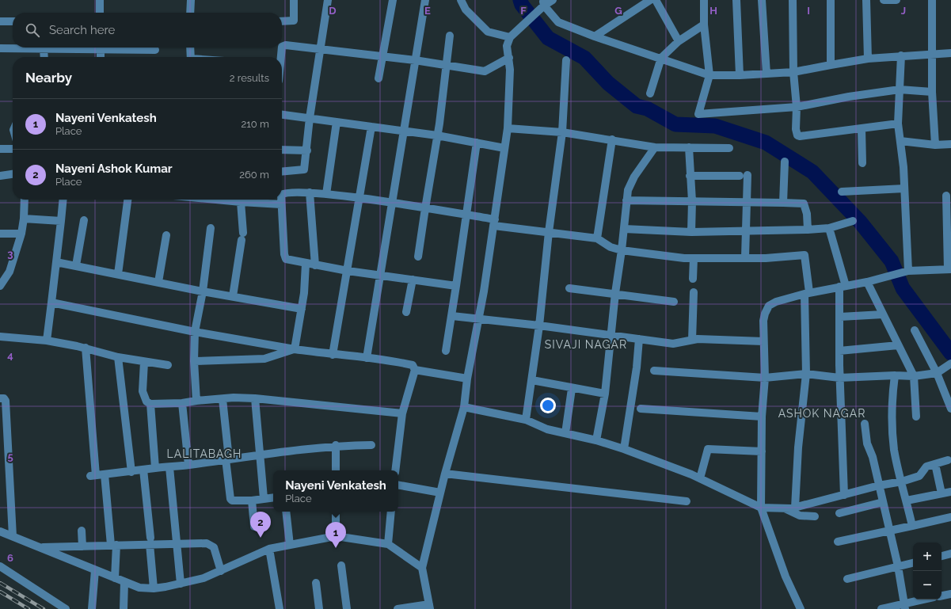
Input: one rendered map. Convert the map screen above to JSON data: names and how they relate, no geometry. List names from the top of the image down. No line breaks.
{"districts":["SIVAJI NAGAR","ASHOK NAGAR","LALITABAGH"],"page":{"search":"Search here","heading":["Nearby","2 results"],"list":[{"mark":"1","name":"Nayeni Venkatesh","note":"Place","value":"210 m"},{"mark":"2","name":"Nayeni Ashok Kumar","note":"Place","value":"260 m"}],"popup":["Nayeni Venkatesh","Place"],"pins":["2","1"],"map_buttons":["+","−"]},"grid":{"columns":["D","E","F","G","H","I","J"],"rows":["3","4","5","6"]}}
